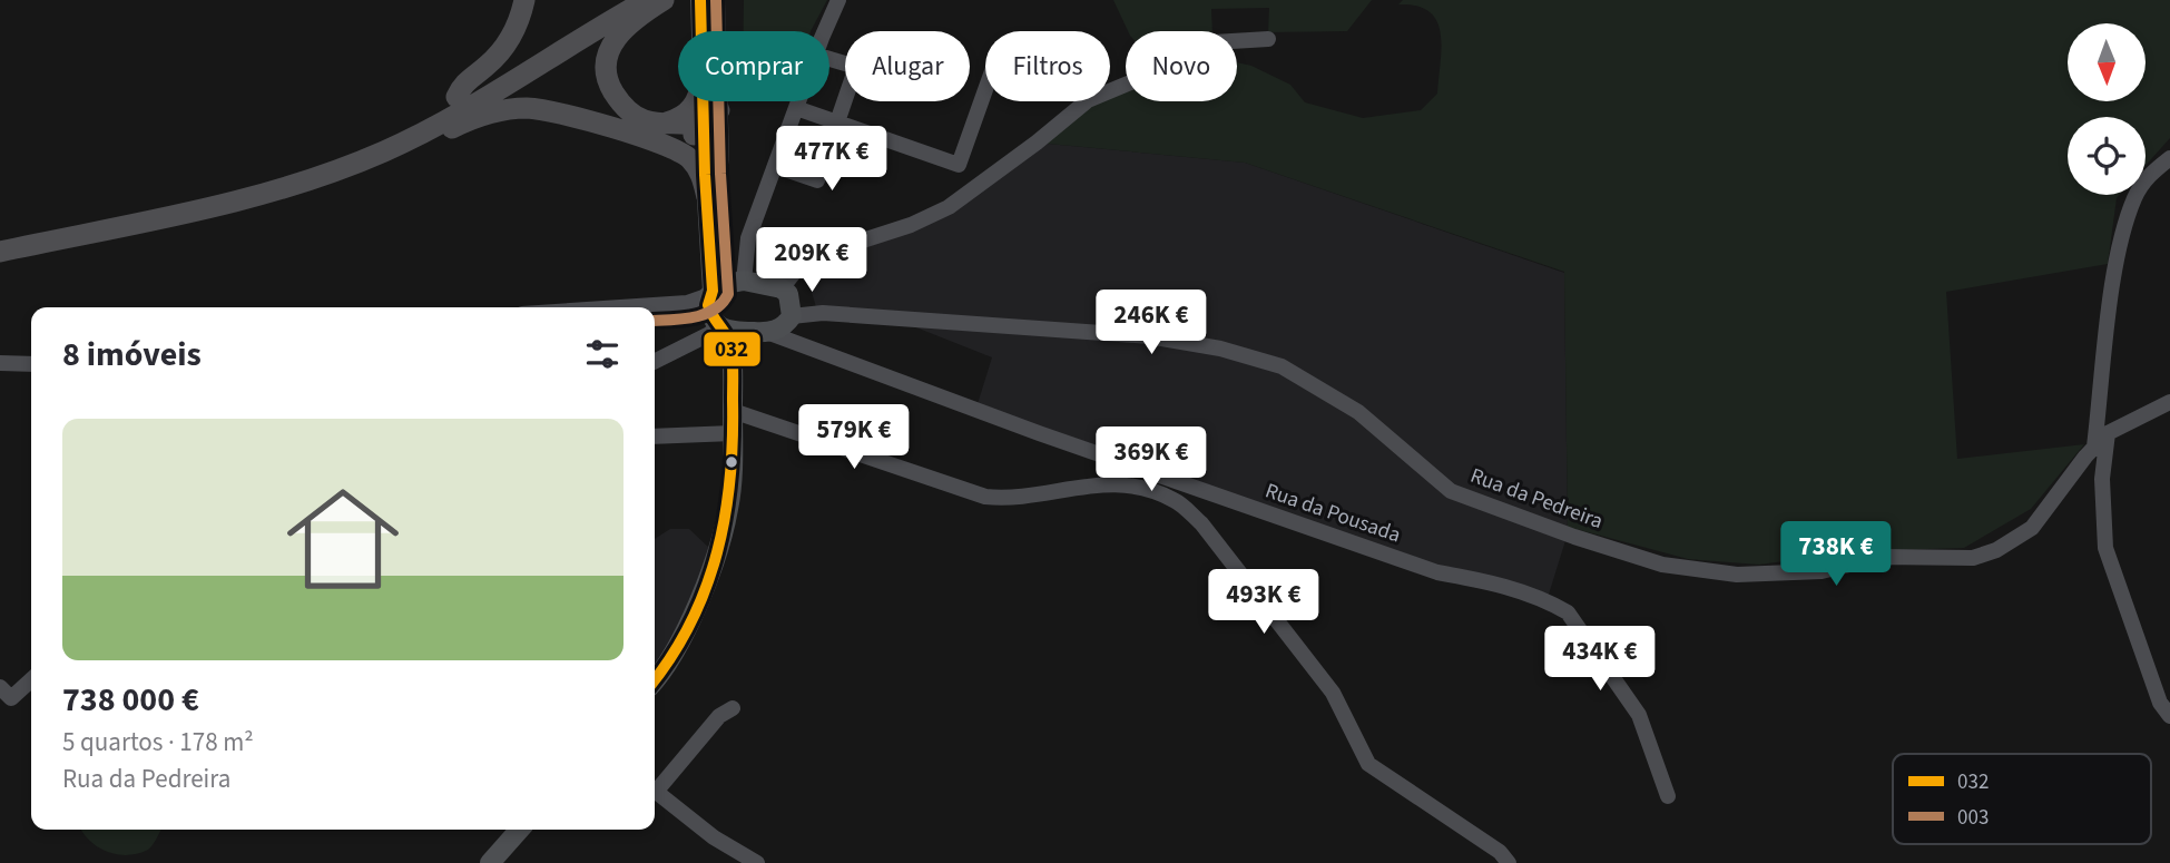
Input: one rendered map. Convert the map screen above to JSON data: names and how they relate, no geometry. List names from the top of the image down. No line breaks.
{"streets":{"street":["Rua da Pedreira","Rua da Pousada"]},"crossings":[["Rua da Pedreira","Rua da Pousada"]],"lines":["transit line 032","transit line 003"],"legend":["032","003"],"north":"bottom","page":{"chip":["Comprar","Alugar","Filtros","Novo"],"price":["477K €","209K €","246K €","579K €","369K €","738K €","493K €","434K €"],"heading":"8 imóveis","list":[{"name":"738 000 €","note":"5 quartos · 178 m² · Rua da Pedreira"}]}}
